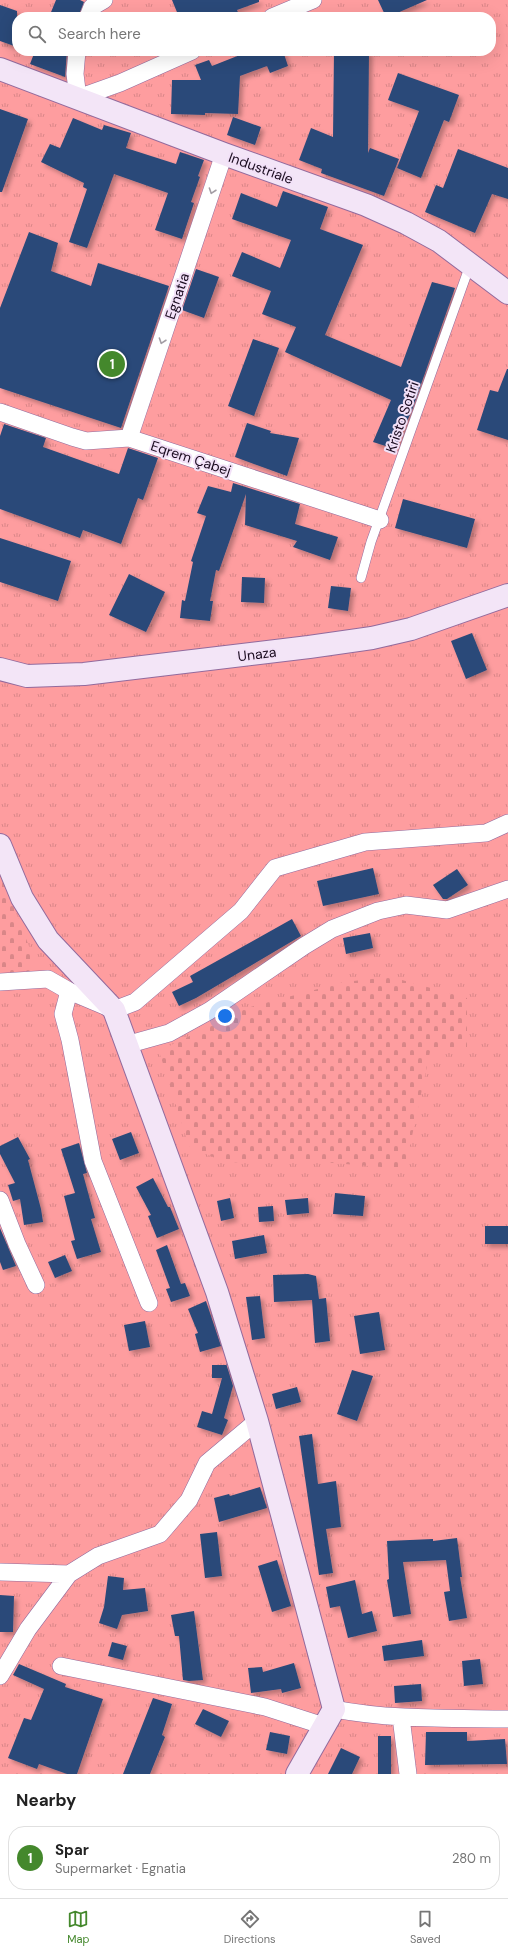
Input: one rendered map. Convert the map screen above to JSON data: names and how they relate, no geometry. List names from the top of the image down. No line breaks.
{"streets":{"main road":["Industriale","Unaza"],"street":["Egnatia","Eqrem Çabej"],"lane":["Kristo Sotiri"]},"crossings":[["Industriale","Egnatia"],["Industriale","Kristo Sotiri"],["Egnatia","Eqrem Çabej"],["Kristo Sotiri","Eqrem Çabej"]],"one_way":["Egnatia"],"page":{"search":"Search here","pins":"1","heading":"Nearby","list":[{"mark":"1","name":"Spar","note":"Supermarket · Egnatia","value":"280 m"}],"nav":["Map","Directions","Saved"]}}
